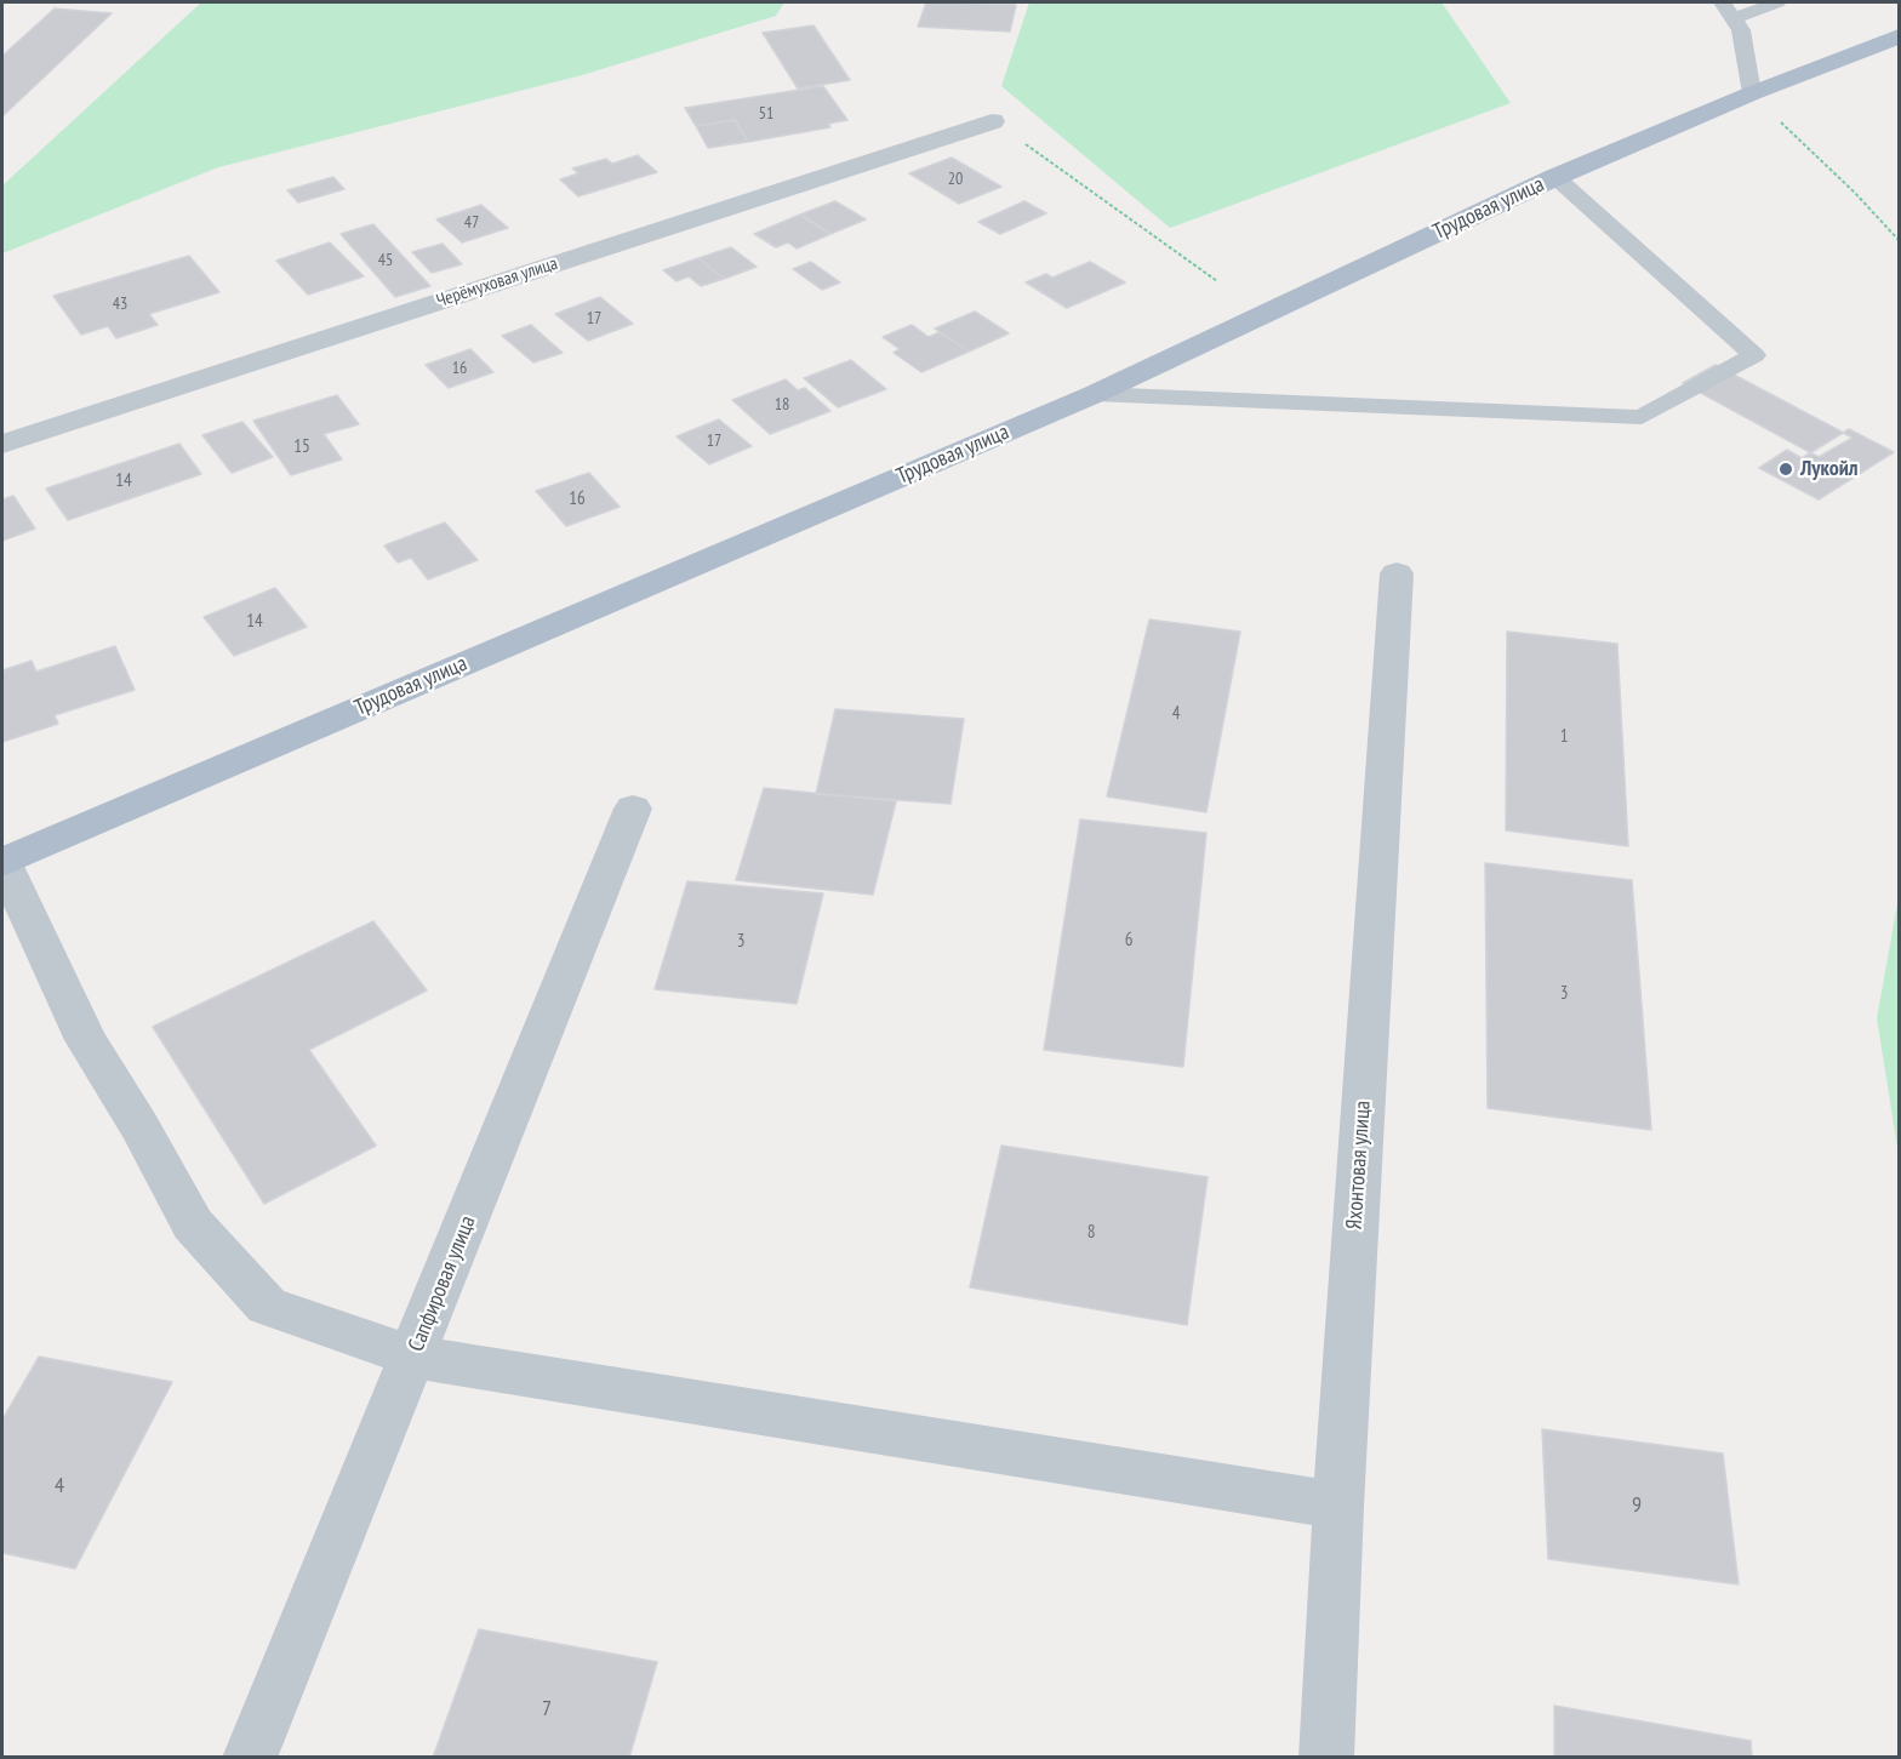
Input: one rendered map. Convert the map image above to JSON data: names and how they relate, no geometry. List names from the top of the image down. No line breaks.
{"streets":{"main road":["Трудовая улица"],"street":["Черёмуховая улица","Яхонтовая улица","Сапфировая улица"]},"places":["Лукойл"],"house_numbers":["51","20","47","45","43","17","16","18","17","15","14","16","14","4","1","6","3","3","8","4","9","7"]}
